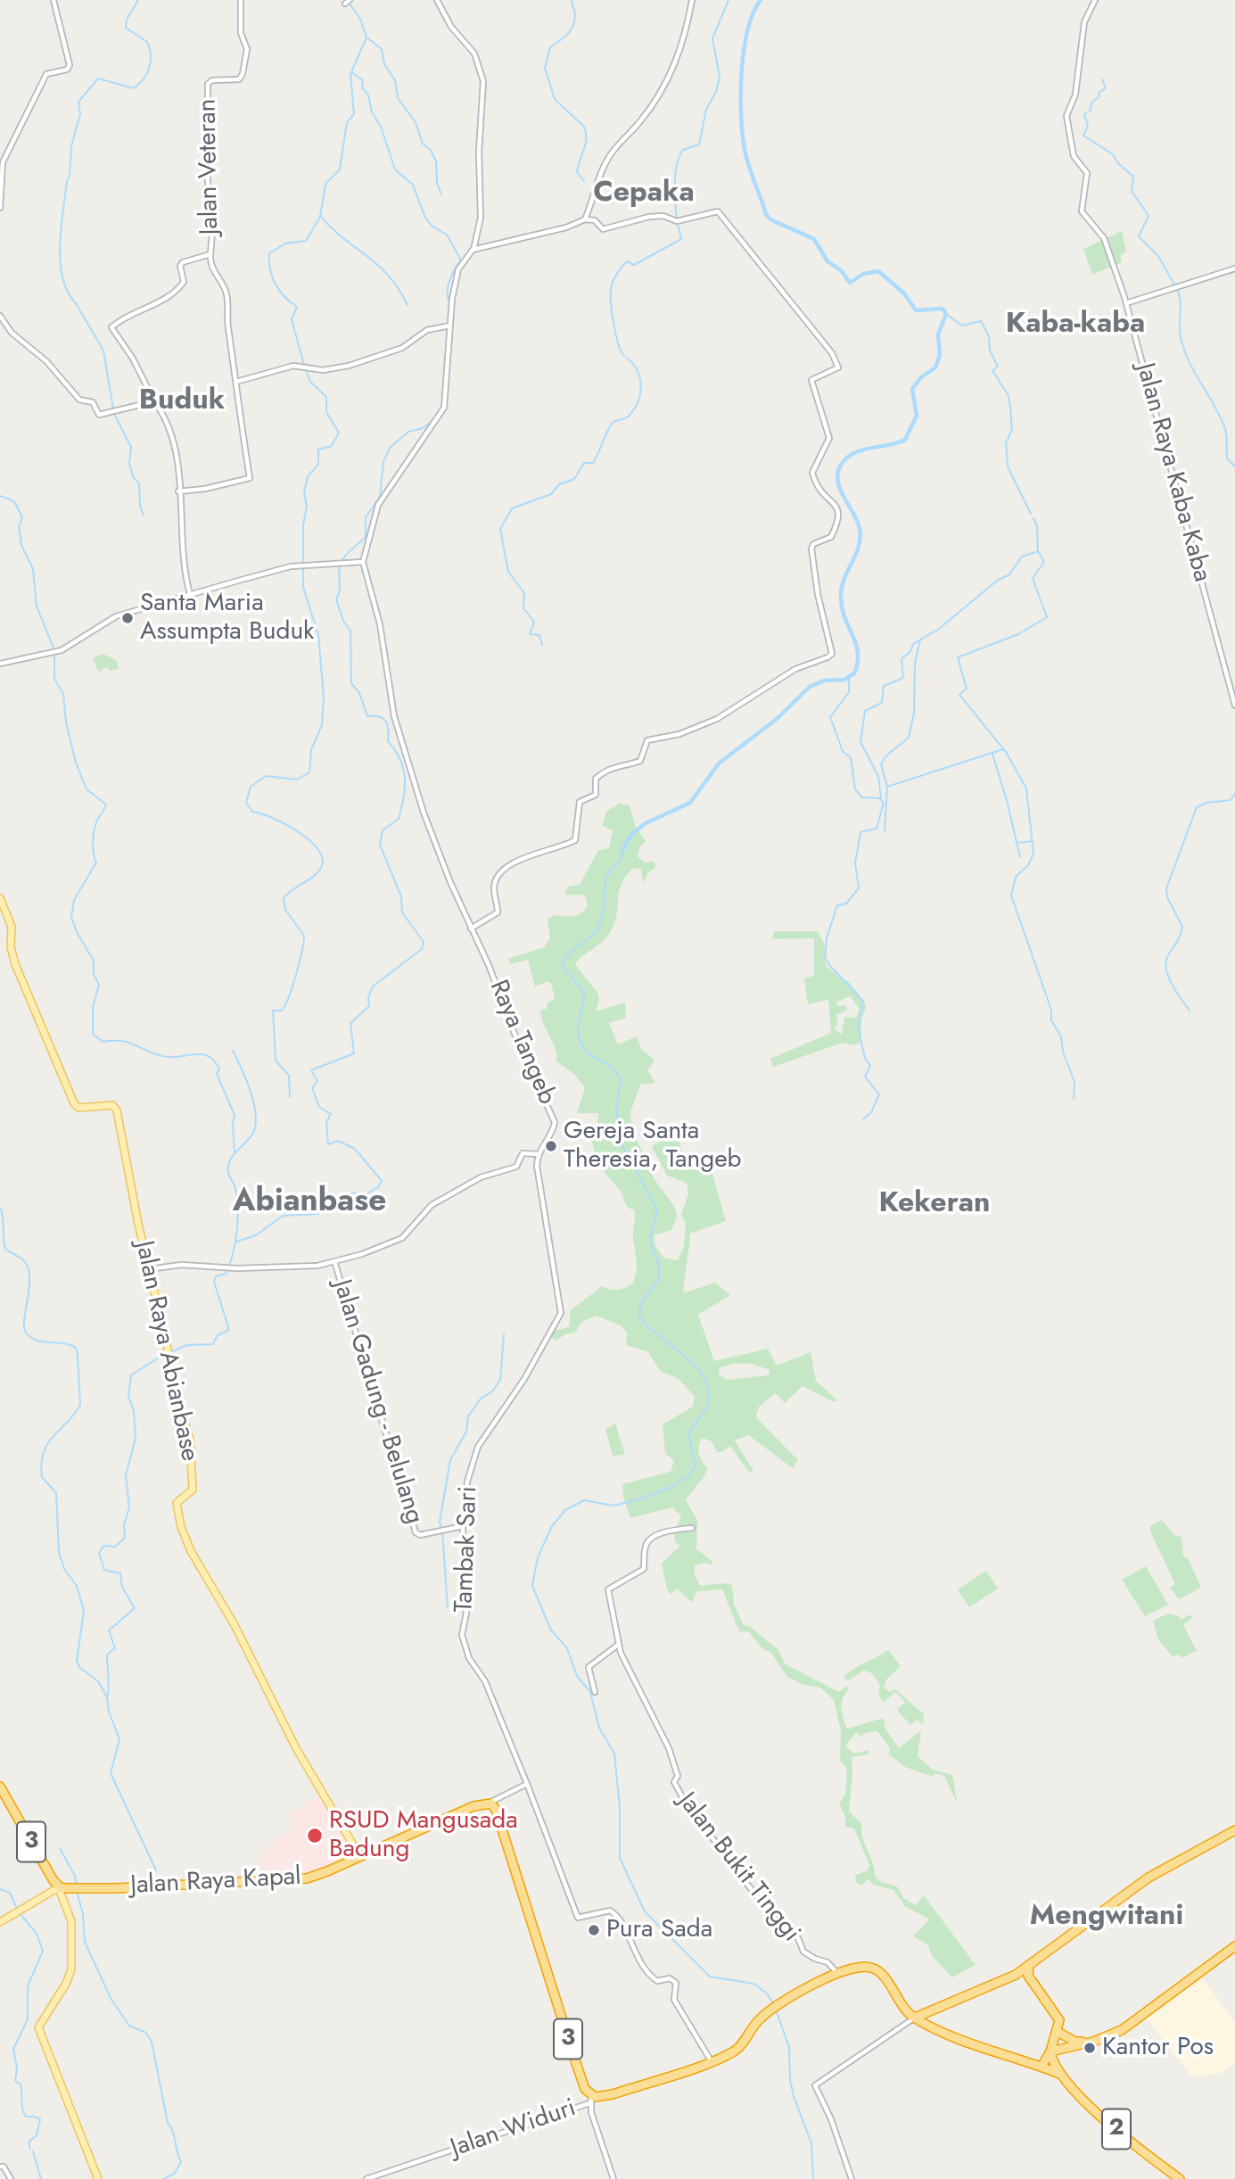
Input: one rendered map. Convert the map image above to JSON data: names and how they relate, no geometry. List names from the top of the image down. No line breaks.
{"streets":{"highway":["3","Jalan Raya Kapal","2"],"main road":["Jalan Raya Abianbase"],"street":["Jalan Veteran","Jalan Raya Kaba Kaba","Raya Tangeb","Jalan Gadung - Belulang","Tambak Sari","Jalan Bukit Tinggi","Jalan Widuri"]},"crossings":[["Raya Tangeb","Tambak Sari"],["Jalan Raya Abianbase","Jalan Raya Kapal"],["Jalan Gadung - Belulang","Tambak Sari"],["3","Jalan Raya Kapal"],["3","Jalan Widuri"]],"districts":["Cepaka","Kaba-kaba","Buduk","Abianbase","Kekeran","Mengwitani"],"places":["Santa Maria Assumpta Buduk","Gereja Santa Theresia, Tangeb","RSUD Mangusada Badung","Pura Sada","Kantor Pos"]}
